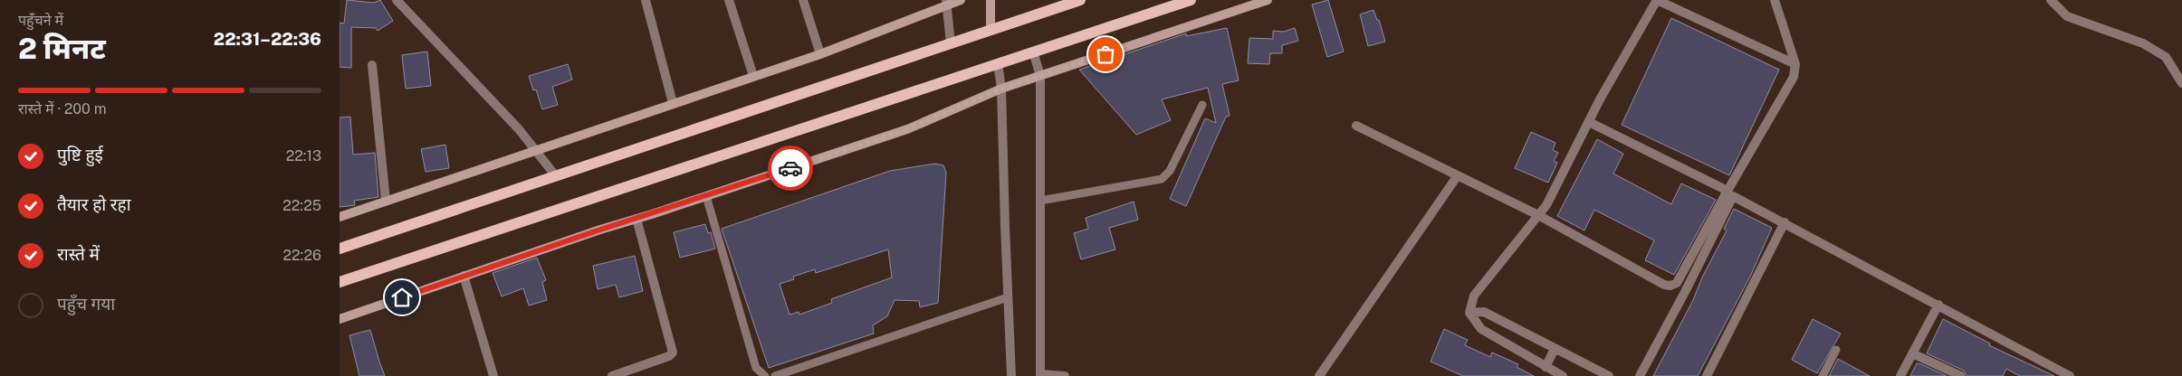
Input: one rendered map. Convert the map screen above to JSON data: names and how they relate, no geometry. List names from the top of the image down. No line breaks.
{"page":{"heading":["2 मिनट","पहुँचने में","22:31–22:36"],"bar":"रास्ते में · 200 m","list":[["पुष्टि हुई","22:13"],["तैयार हो रहा","22:25"],["रास्ते में","22:26"],"पहुँच गया"]}}
